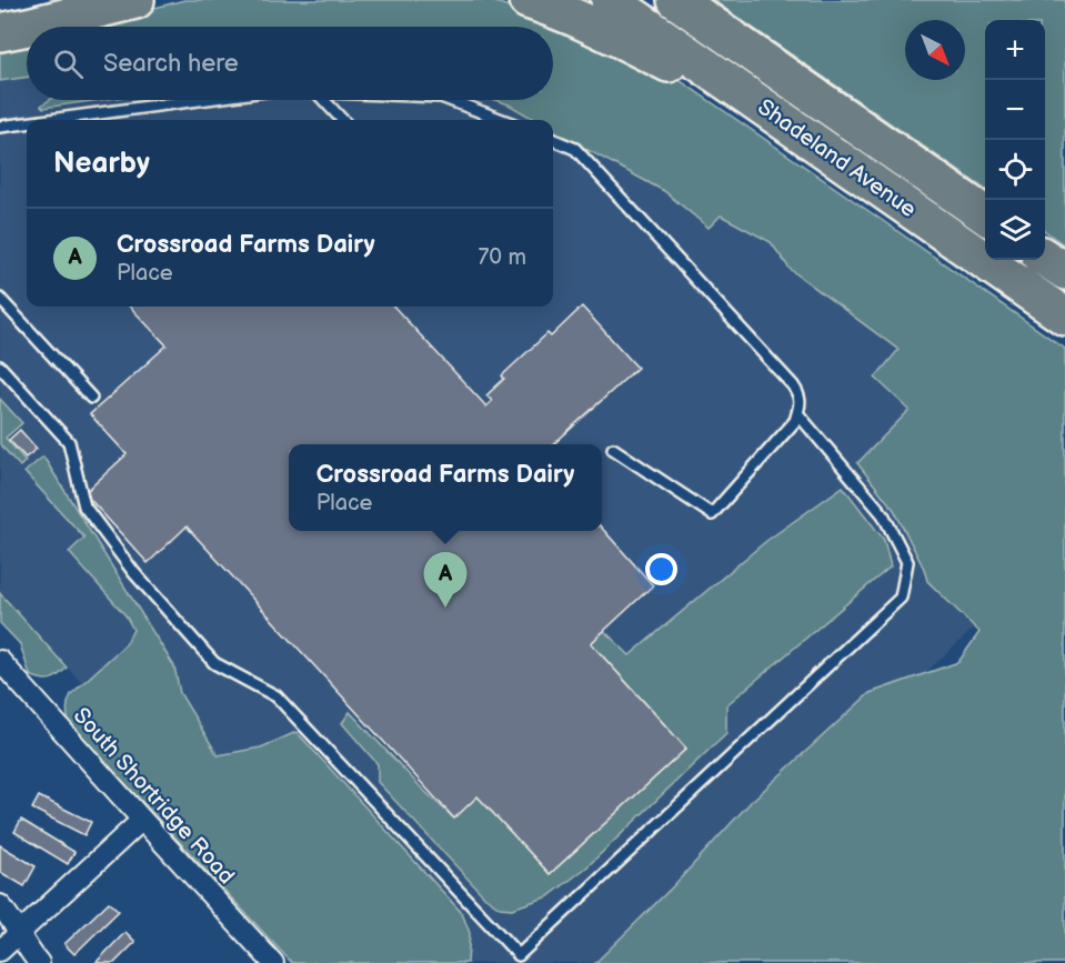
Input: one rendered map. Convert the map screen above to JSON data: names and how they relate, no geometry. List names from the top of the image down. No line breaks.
{"streets":{"highway":["Shadeland Avenue"],"street":["South Shortridge Road"]},"north":"bottom right","page":{"map_buttons":["+","−"],"search":"Search here","heading":"Nearby","list":[{"mark":"A","name":"Crossroad Farms Dairy","note":"Place","value":"70 m"}],"popup":["Crossroad Farms Dairy","Place"],"pins":"A"}}
